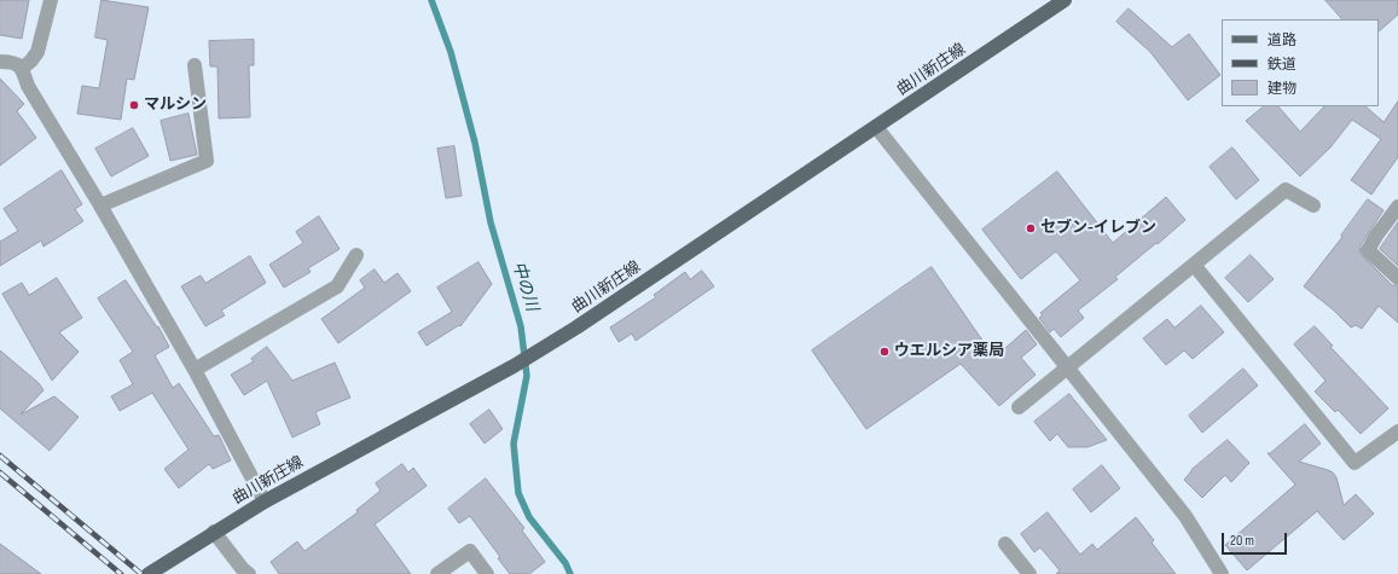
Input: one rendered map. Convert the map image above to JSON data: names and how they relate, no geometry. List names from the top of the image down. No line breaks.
{"streets":{"main road":["曲川新庄線"]},"water":["中の川"],"places":["マルシン","セブン-イレブン","ウエルシア薬局"],"legend":["道路","鉄道","建物"],"scale_bar":"20 m"}
